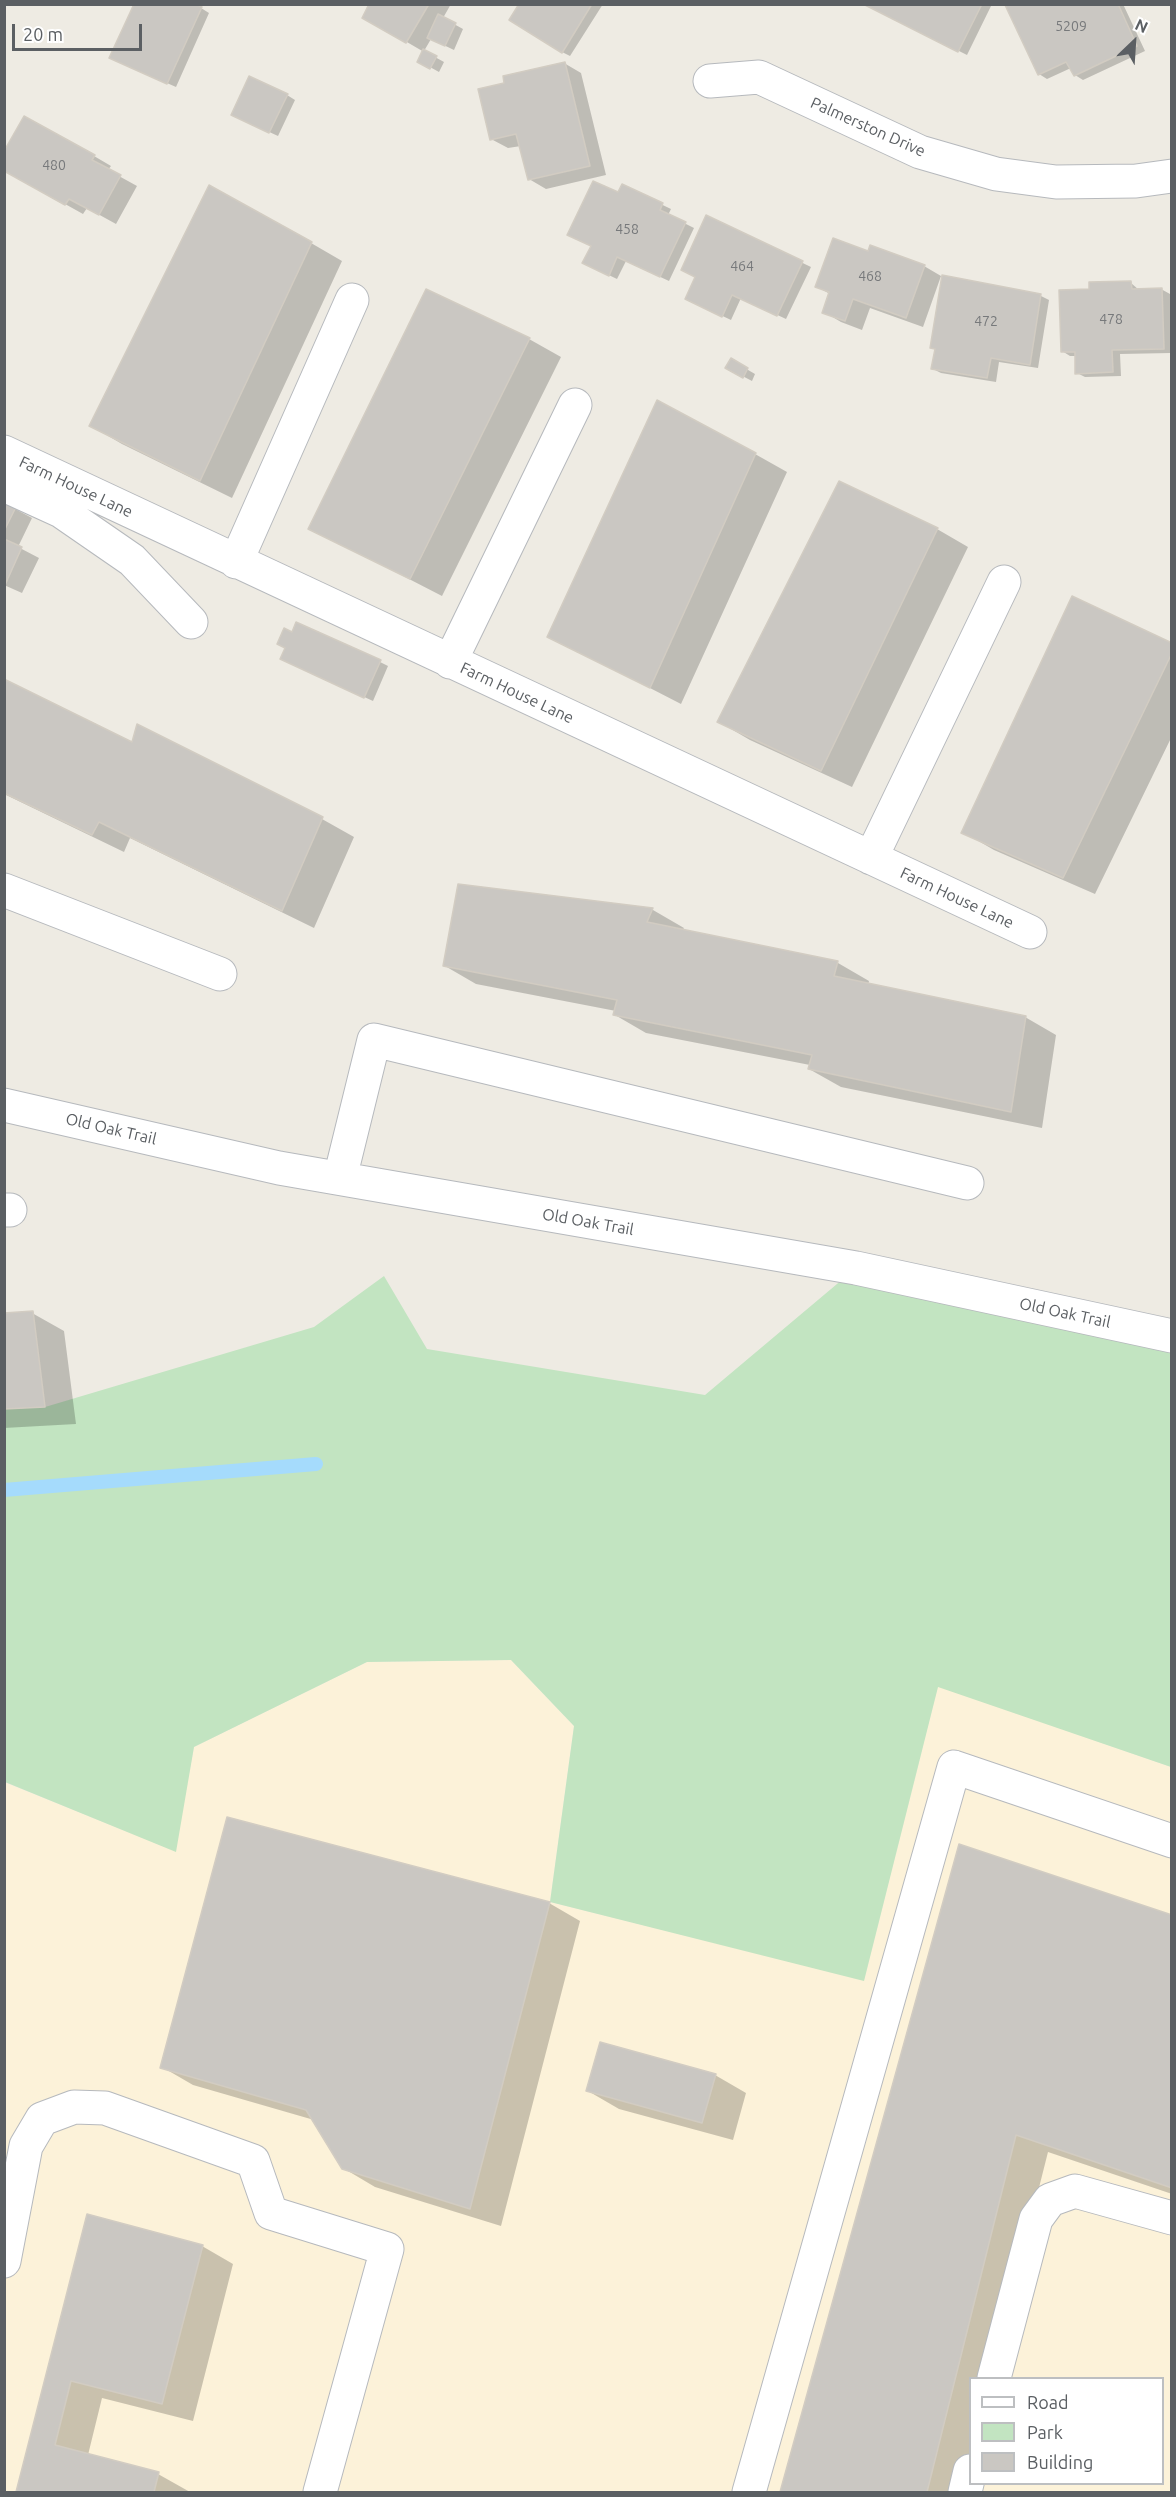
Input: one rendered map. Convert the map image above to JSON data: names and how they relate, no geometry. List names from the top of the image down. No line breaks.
{"streets":{"street":["Palmerston Drive","Farm House Lane","Old Oak Trail"]},"house_numbers":["5209","480","458","464","468","478","472"],"legend":["Road","Park","Building"],"scale_bar":"20 m","north":"top right"}
